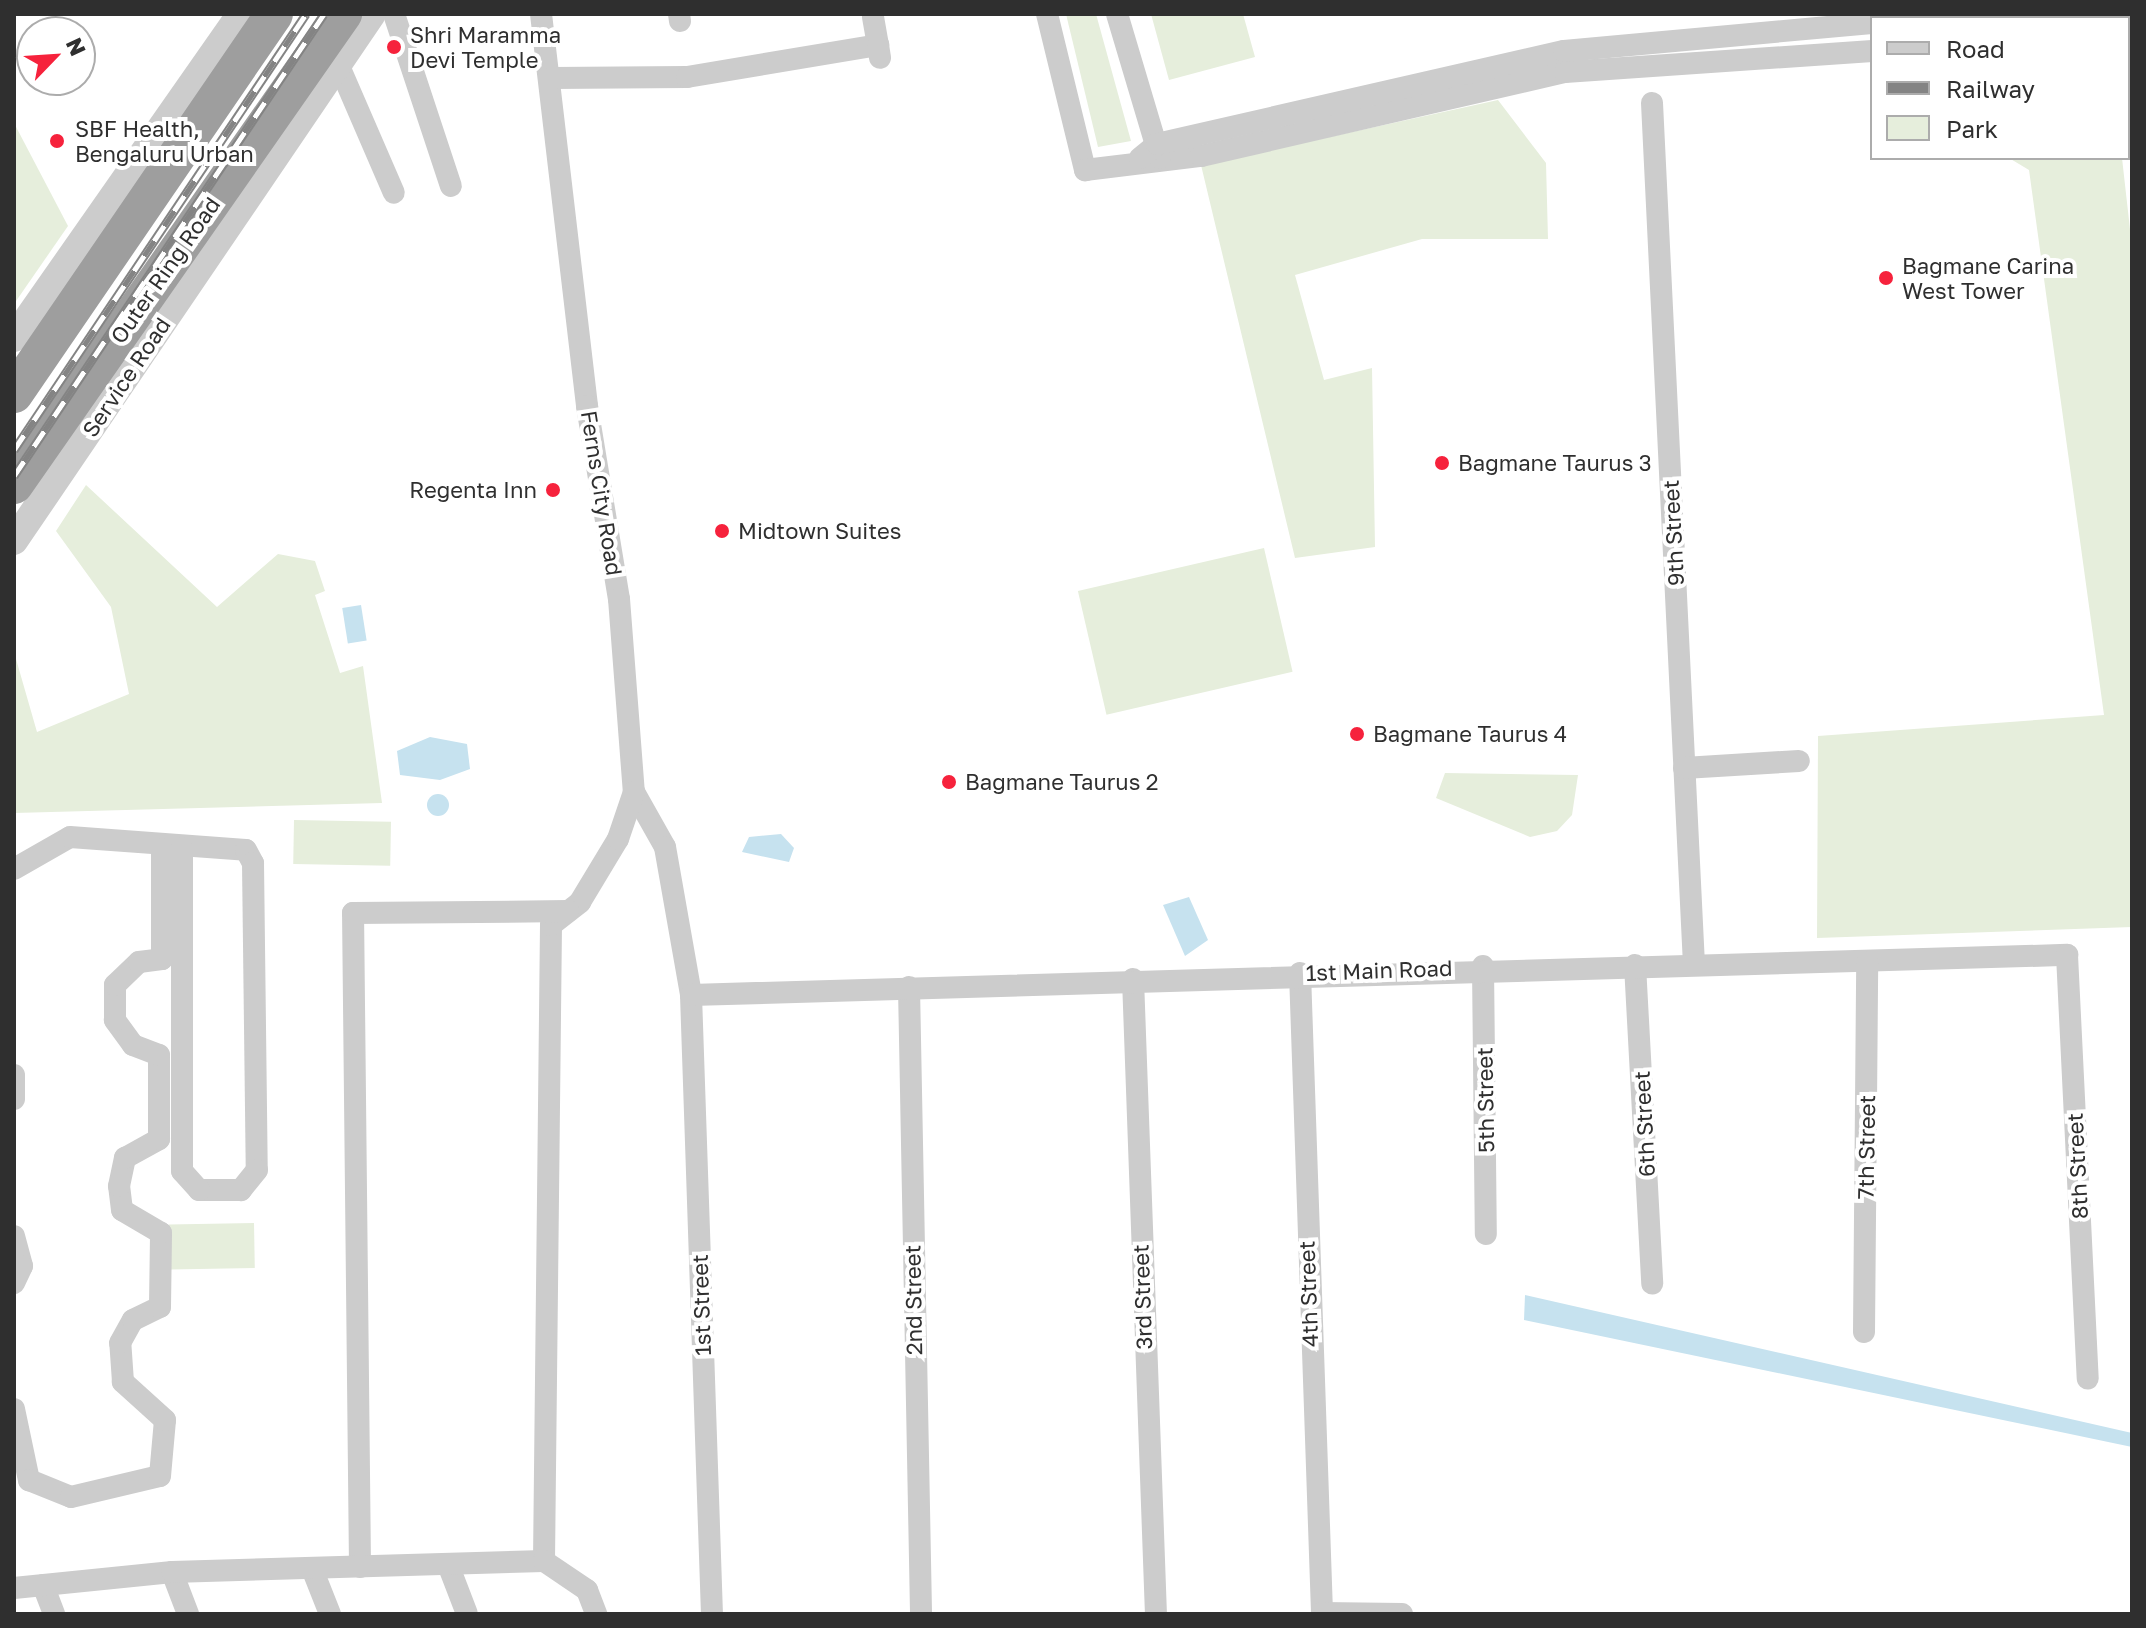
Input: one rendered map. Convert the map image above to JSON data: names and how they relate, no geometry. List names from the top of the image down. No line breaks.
{"streets":{"highway":["Outer Ring Road"],"street":["Service Road","Ferns City Road","9th Street","1st Main Road","5th Street","6th Street","7th Street","8th Street","4th Street","3rd Street","2nd Street","1st Street"]},"crossings":[["Ferns City Road","1st Street"],["9th Street","1st Main Road"],["1st Main Road","5th Street"],["1st Main Road","6th Street"],["1st Main Road","7th Street"],["1st Main Road","8th Street"],["1st Main Road","4th Street"],["1st Main Road","3rd Street"],["1st Main Road","2nd Street"],["1st Main Road","1st Street"]],"places":["Shri Maramma Devi Temple","SBF Health, Bengaluru Urban","Bagmane Carina West Tower","Bagmane Taurus 3","Regenta Inn","Midtown Suites","Bagmane Taurus 4","Bagmane Taurus 2"],"legend":["Road","Railway","Park"],"north":"top right"}
